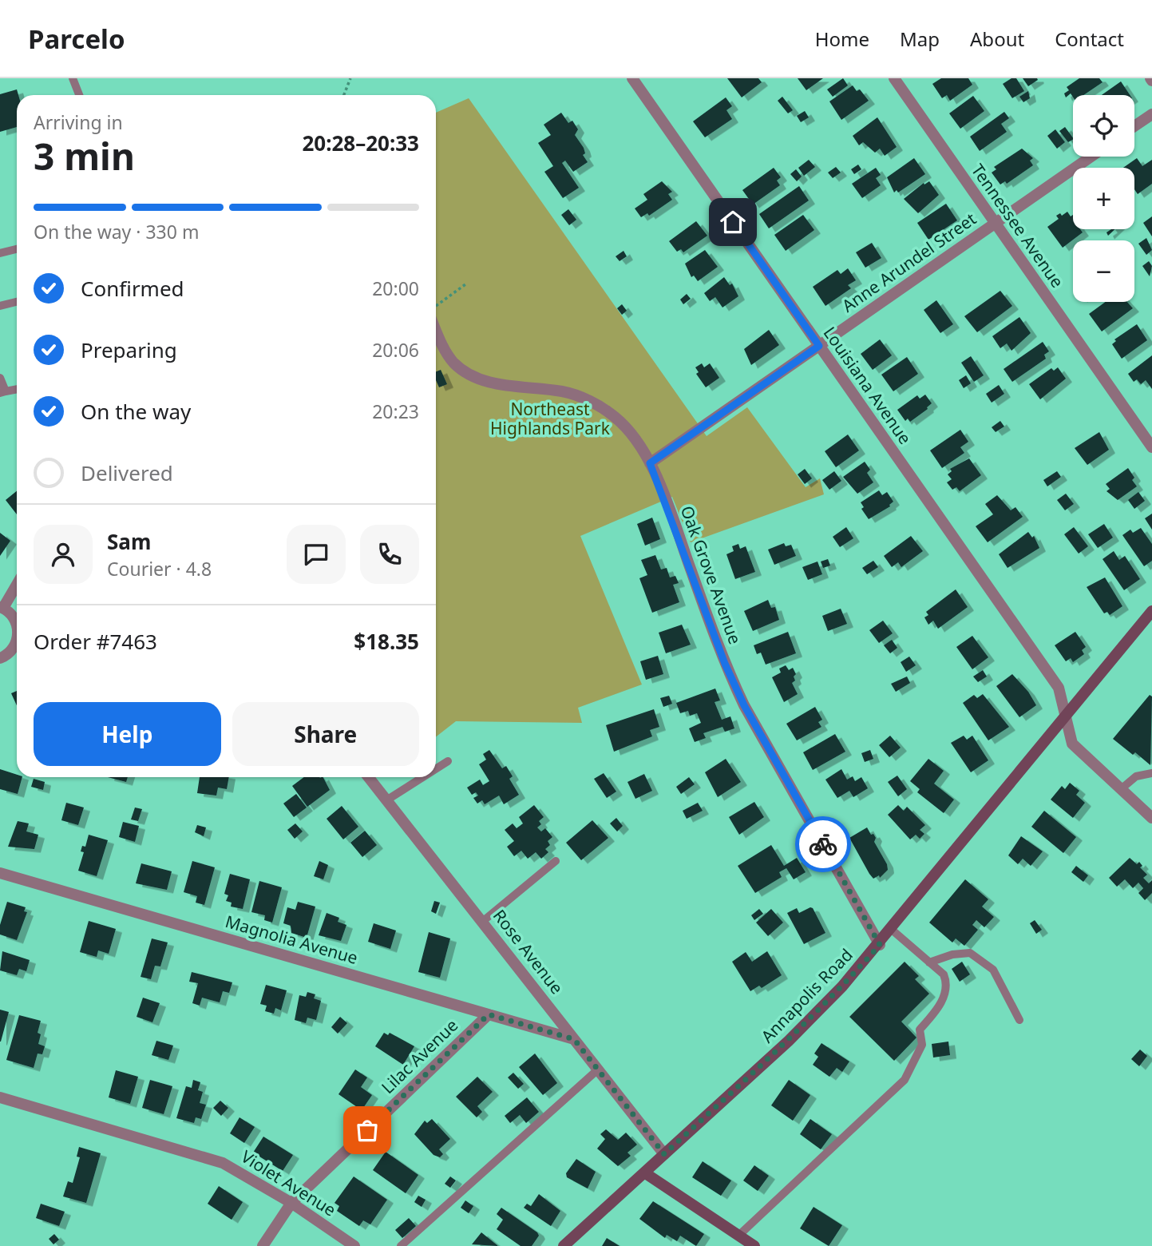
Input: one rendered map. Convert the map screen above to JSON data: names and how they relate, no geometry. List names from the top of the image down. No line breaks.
{"streets":{"main road":["Annapolis Road"],"street":["Tennessee Avenue","Anne Arundel Street","Louisiana Avenue","Oak Grove Avenue","Magnolia Avenue","Rose Avenue","Lilac Avenue","Violet Avenue"]},"crossings":[["Tennessee Avenue","Anne Arundel Street"],["Anne Arundel Street","Louisiana Avenue"],["Anne Arundel Street","Oak Grove Avenue"],["Louisiana Avenue","Annapolis Road"],["Oak Grove Avenue","Annapolis Road"],["Magnolia Avenue","Rose Avenue"],["Magnolia Avenue","Lilac Avenue"],["Rose Avenue","Annapolis Road"],["Lilac Avenue","Violet Avenue"]],"parks":["Northeast Highlands Park"],"page":{"header":"Parcelo","nav":["Home","Map","About","Contact"],"map_buttons":["+","−"],"heading":["3 min","Arriving in","20:28–20:33"],"panel":["Sam","Courier · 4.8","Order #7463","$18.35"],"bar":"On the way · 330 m","list":[["Confirmed","20:00"],["Preparing","20:06"],["On the way","20:23"],"Delivered"],"buttons":["Help","Share"]}}
